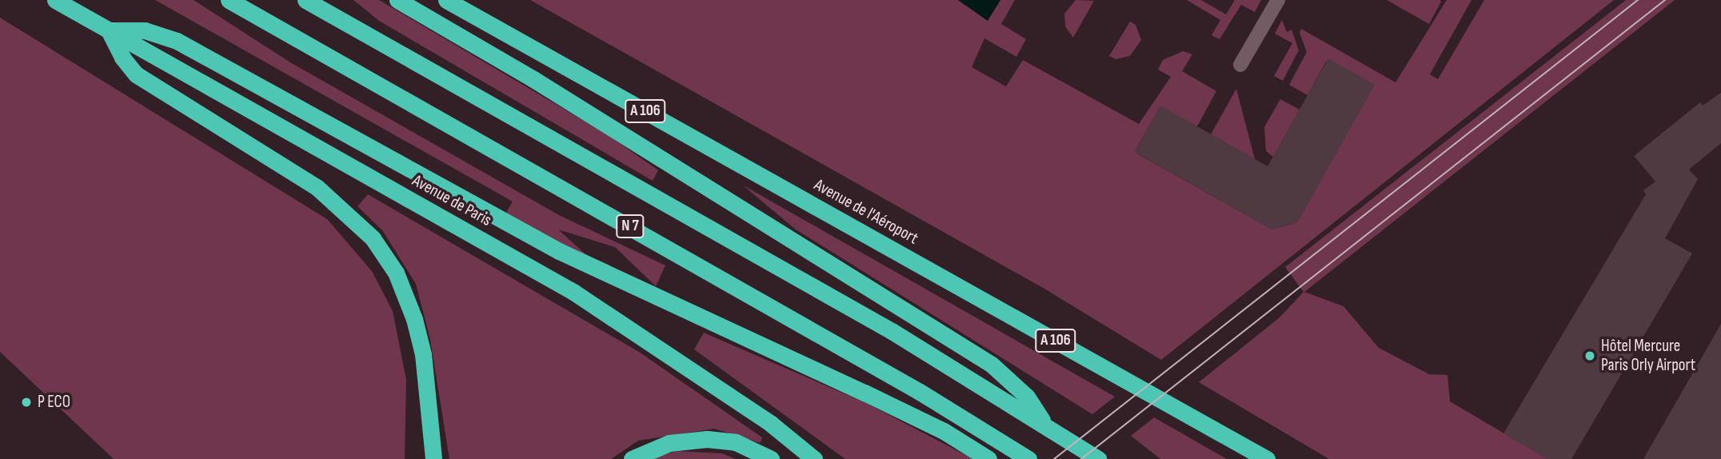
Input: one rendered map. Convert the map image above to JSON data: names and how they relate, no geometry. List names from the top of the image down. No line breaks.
{"streets":{"highway":["A 106","Avenue de Paris","Avenue de l'Aéroport","N 7"]},"places":["Hôtel Mercure Paris Orly Airport","P ECO"]}
